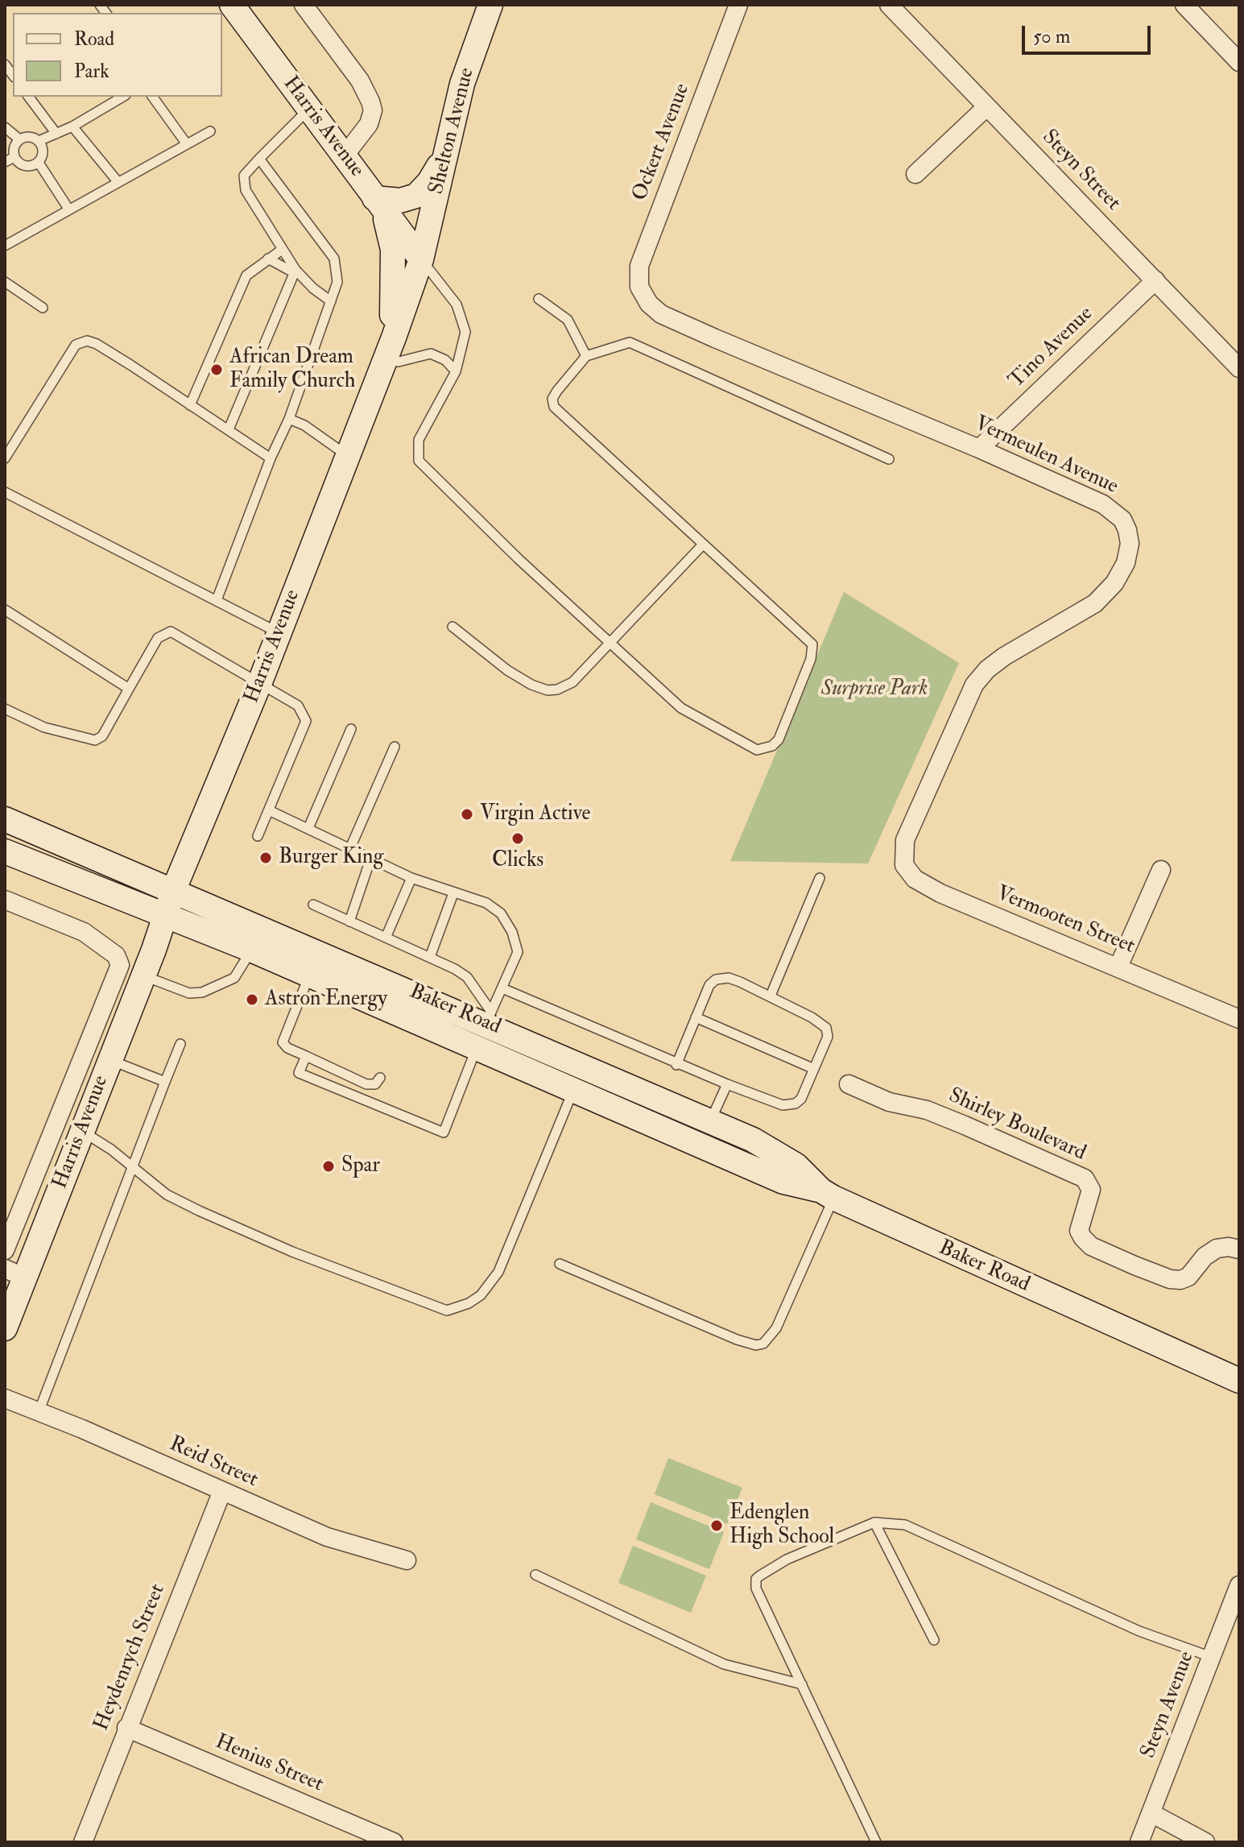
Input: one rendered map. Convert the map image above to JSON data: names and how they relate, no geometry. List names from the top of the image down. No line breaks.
{"streets":{"main road":["Harris Avenue","Shelton Avenue","Baker Road"],"street":["Ockert Avenue","Steyn Street","Tino Avenue","Vermeulen Avenue","Vermooten Street","Shirley Boulevard","Reid Street","Heydenrych Street","Steyn Avenue","Henius Street"]},"crossings":[["Harris Avenue","Shelton Avenue"],["Harris Avenue","Baker Road"],["Ockert Avenue","Vermeulen Avenue"],["Steyn Street","Tino Avenue"],["Tino Avenue","Vermeulen Avenue"],["Vermeulen Avenue","Vermooten Street"],["Reid Street","Heydenrych Street"],["Heydenrych Street","Henius Street"]],"parks":["Surprise Park"],"places":["African Dream Family Church","Virgin Active","Clicks","Burger King","Astron Energy","Spar","Edenglen High School"],"legend":["Road","Park"],"scale_bar":"50 m"}
